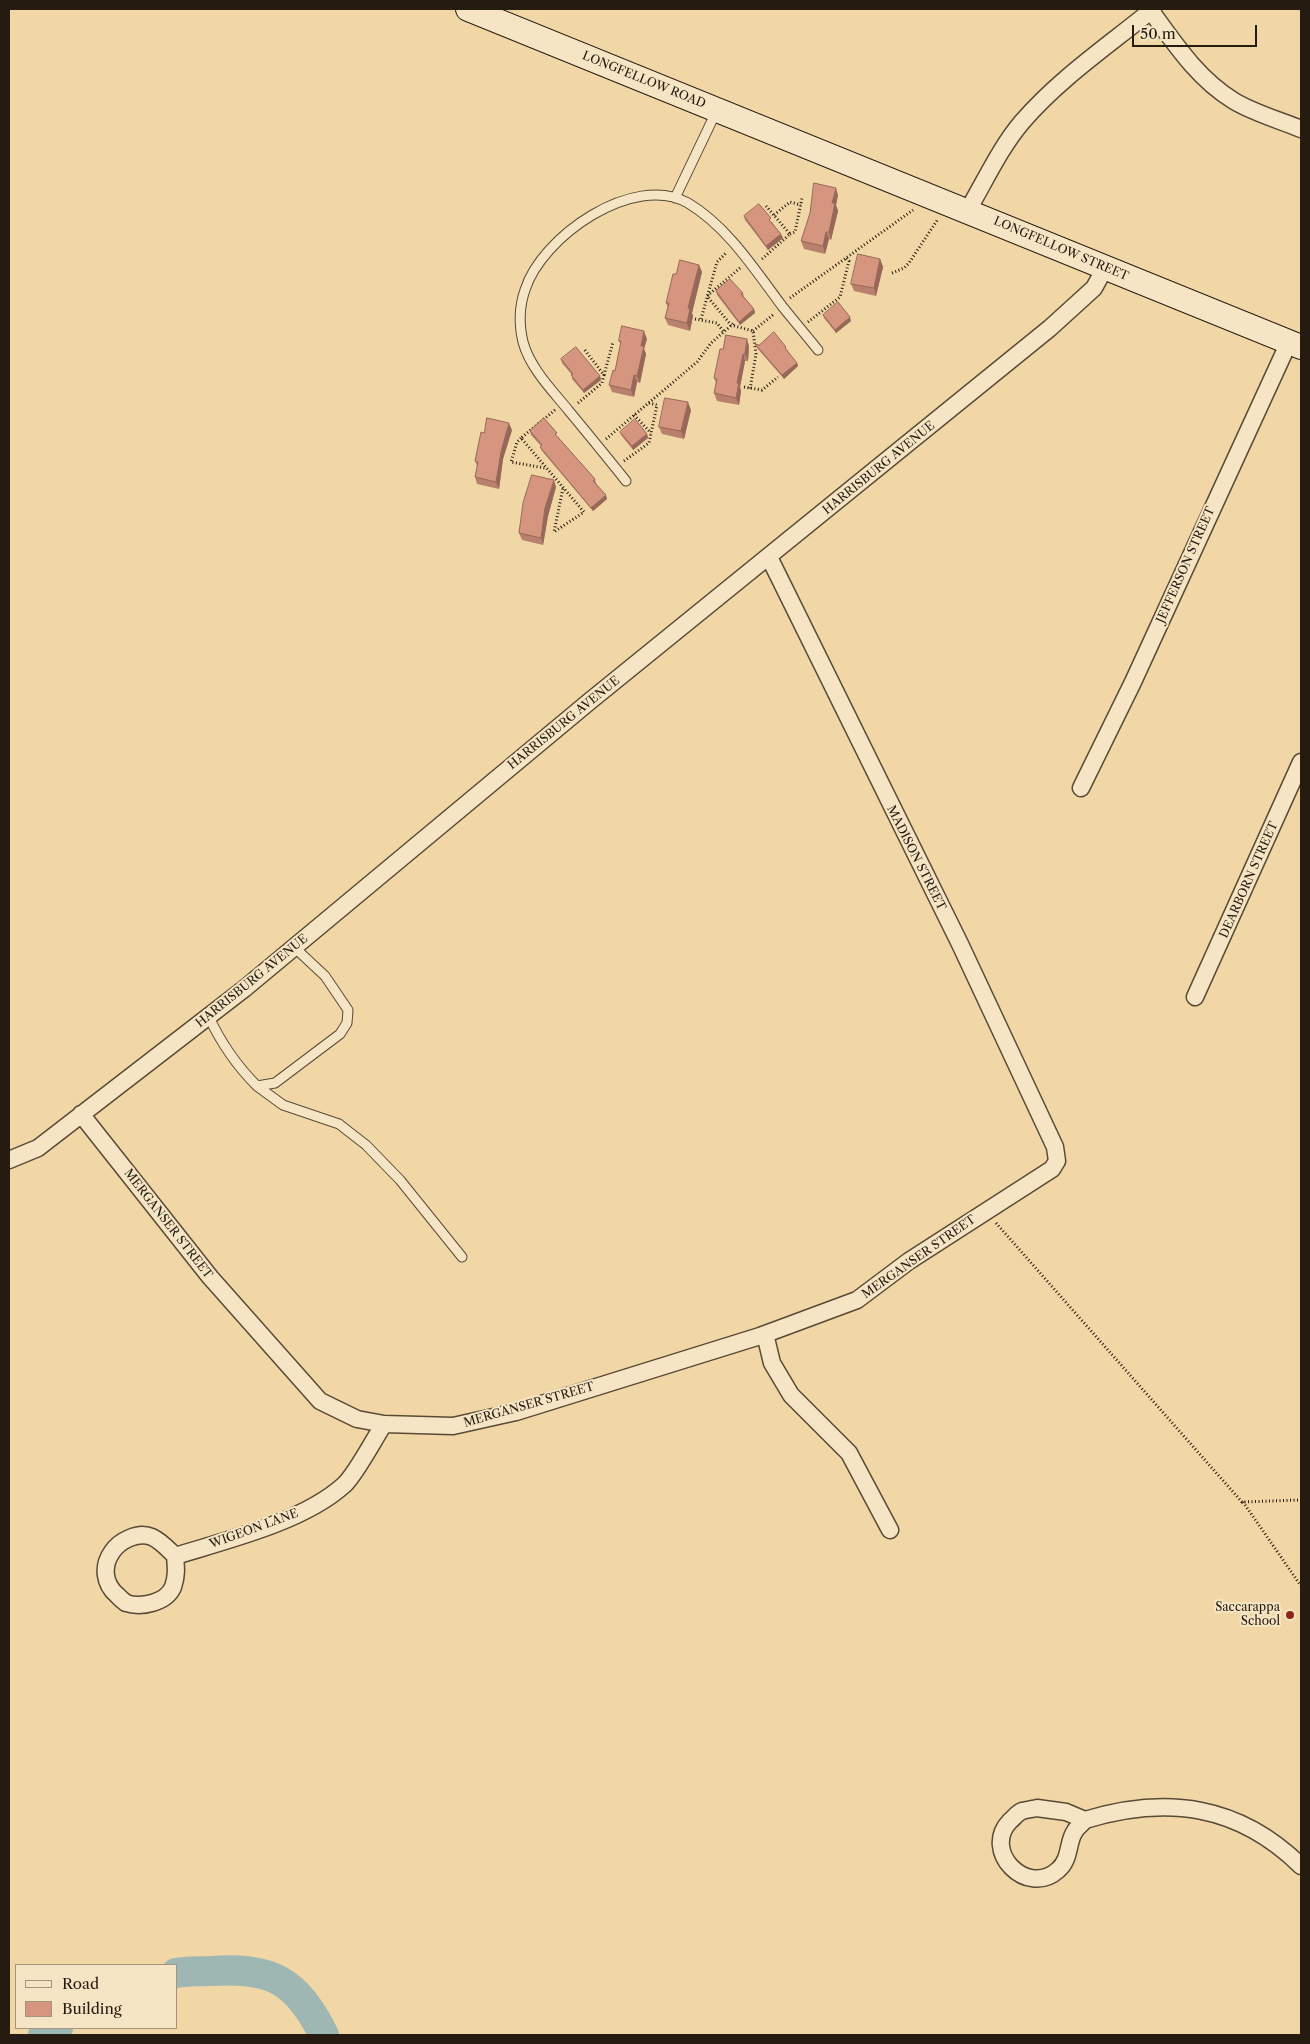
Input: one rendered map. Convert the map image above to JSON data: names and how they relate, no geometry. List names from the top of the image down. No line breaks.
{"streets":{"street":["LONGFELLOW ROAD","LONGFELLOW STREET","HARRISBURG AVENUE","JEFFERSON STREET","MADISON STREET","DEARBORN STREET","MERGANSER STREET","WIGEON LANE"]},"crossings":[["LONGFELLOW ROAD","LONGFELLOW STREET"],["LONGFELLOW STREET","HARRISBURG AVENUE"],["LONGFELLOW STREET","JEFFERSON STREET"],["HARRISBURG AVENUE","MADISON STREET"],["HARRISBURG AVENUE","MERGANSER STREET"],["MADISON STREET","MERGANSER STREET"],["MERGANSER STREET","WIGEON LANE"]],"places":["Saccarappa School"],"legend":["Road","Building"],"scale_bar":"50 m"}
